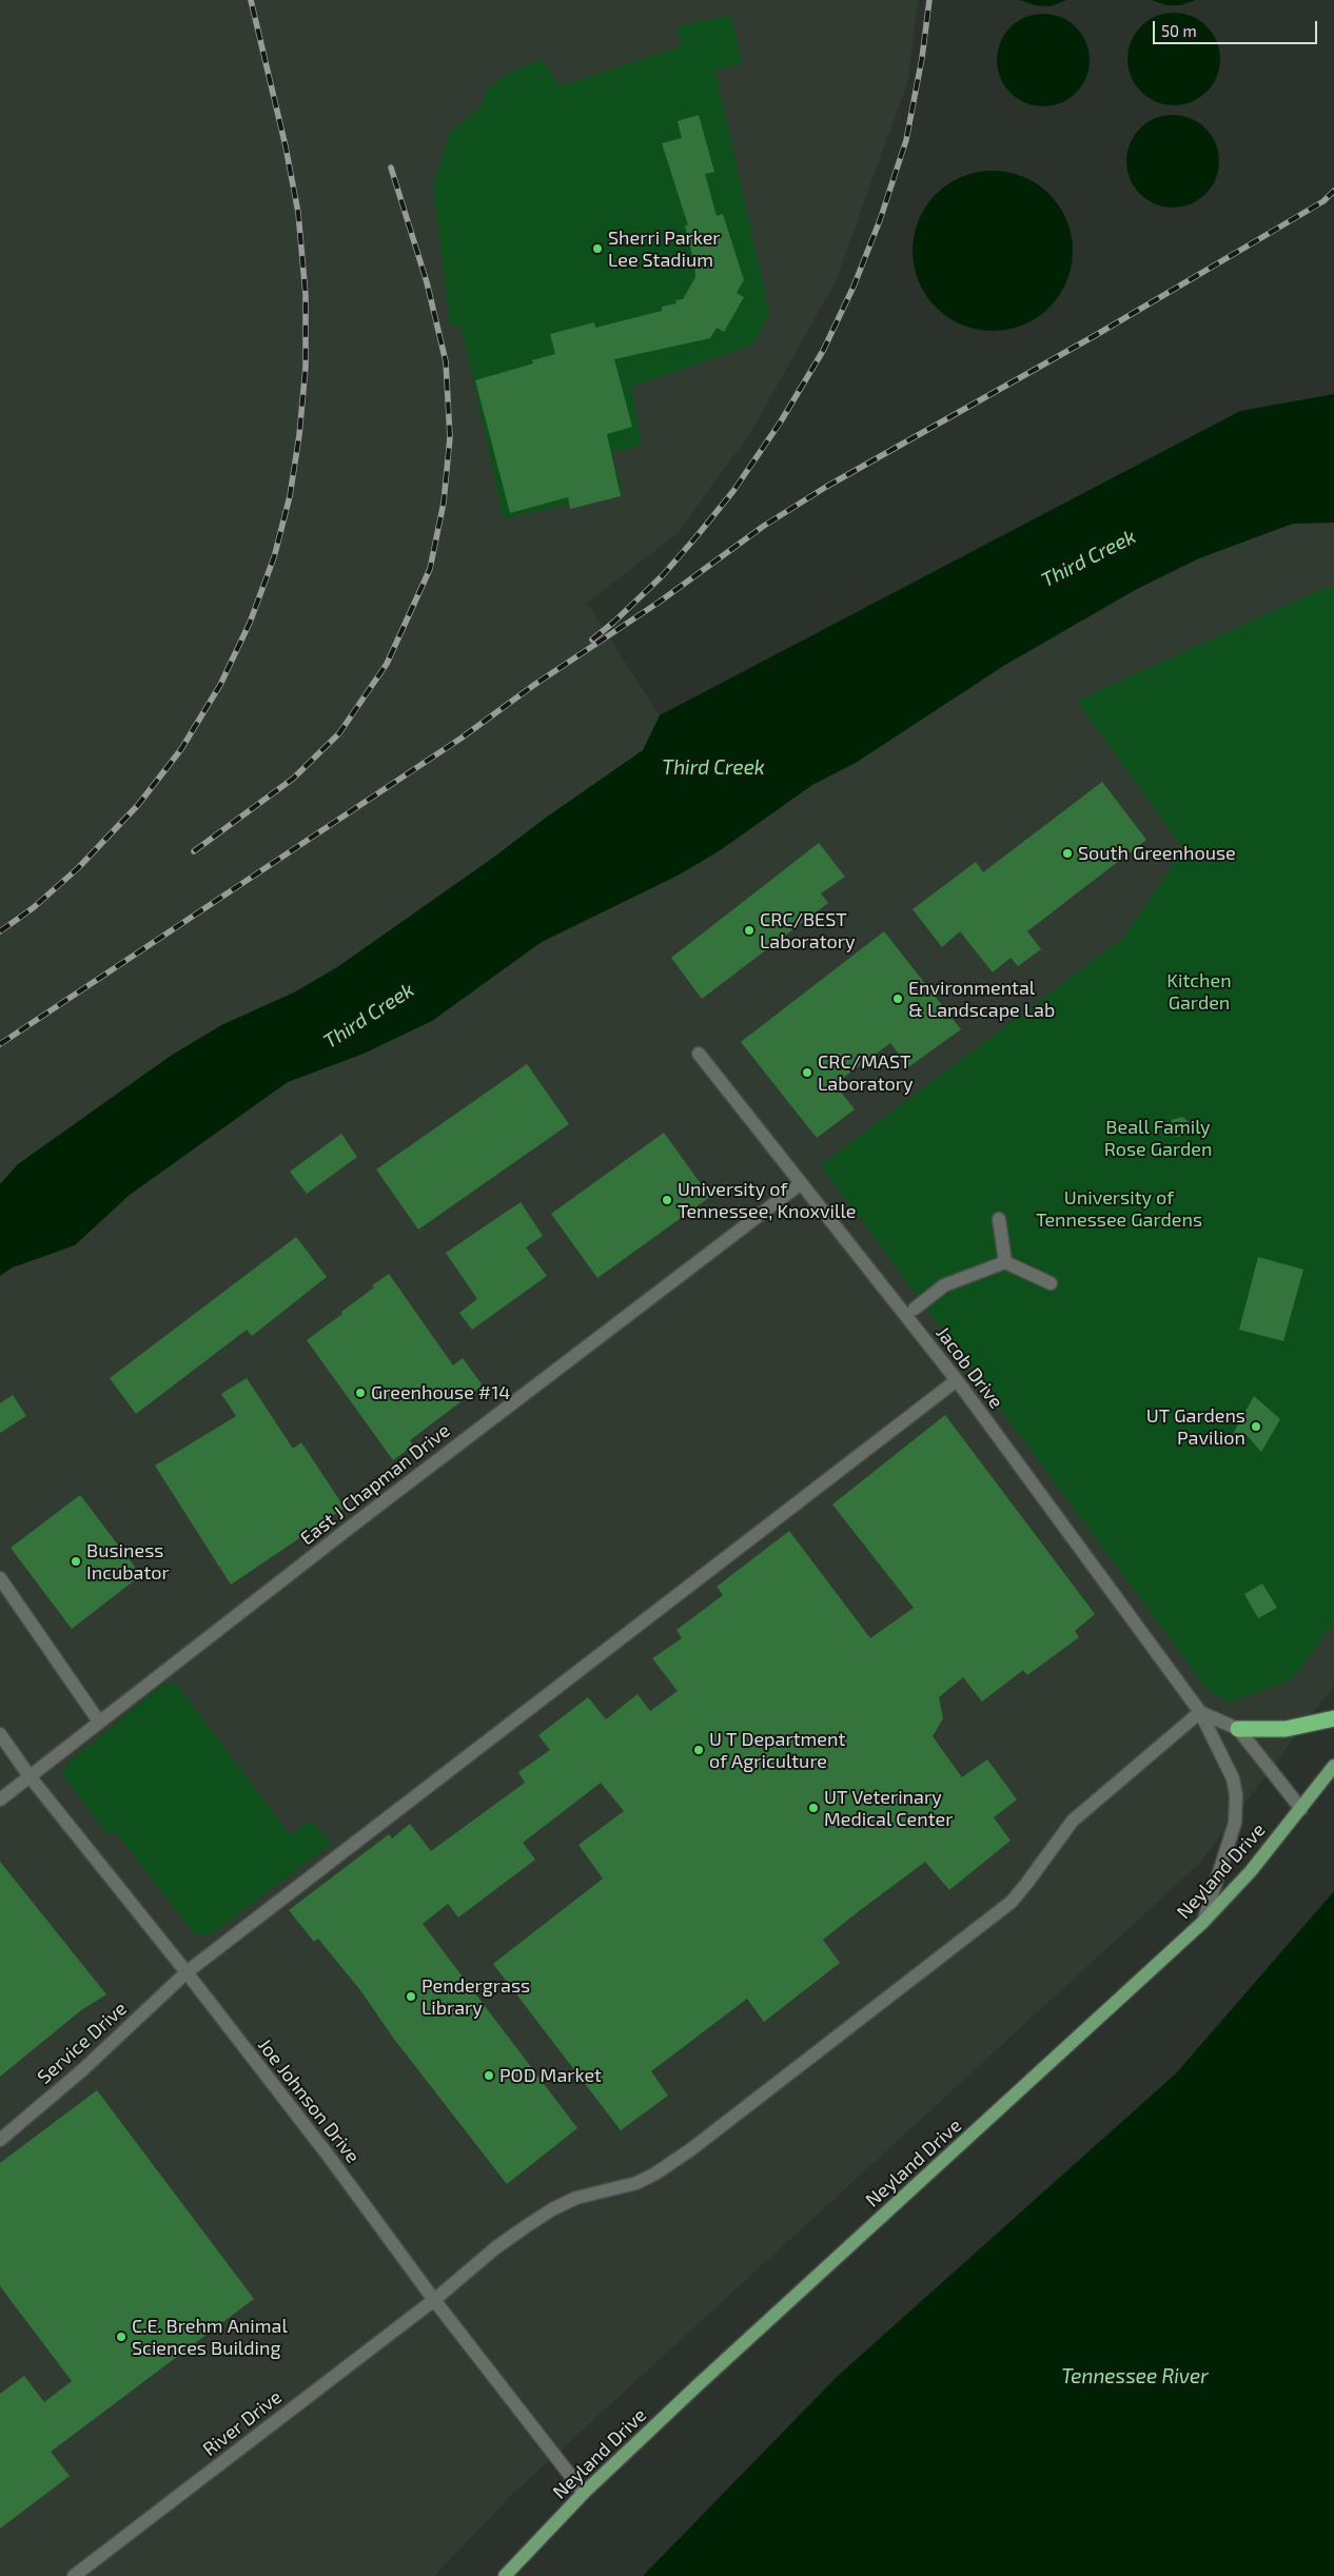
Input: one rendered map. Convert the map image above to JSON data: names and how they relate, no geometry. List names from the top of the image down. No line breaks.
{"streets":{"main road":["Neyland Drive"],"street":["Jacob Drive","East J Chapman Drive","Service Drive","Joe Johnson Drive","River Drive"]},"crossings":[["Jacob Drive","East J Chapman Drive"],["Jacob Drive","Neyland Drive"],["Jacob Drive","Service Drive"],["Jacob Drive","River Drive"],["East J Chapman Drive","Joe Johnson Drive"],["Neyland Drive","Joe Johnson Drive"],["Service Drive","Joe Johnson Drive"],["Joe Johnson Drive","River Drive"]],"water":["Third Creek","Tennessee River"],"parks":["Kitchen Garden","Beall Family Rose Garden","University of Tennessee Gardens"],"places":["Sherri Parker Lee Stadium","South Greenhouse","CRC/BEST Laboratory","Environmental & Landscape Lab","CRC/MAST Laboratory","University of Tennessee, Knoxville","Greenhouse #14","UT Gardens Pavilion","Business Incubator","U T Department of Agriculture","UT Veterinary Medical Center","Pendergrass Library","POD Market","C.E. Brehm Animal Sciences Building"],"scale_bar":"50 m"}
